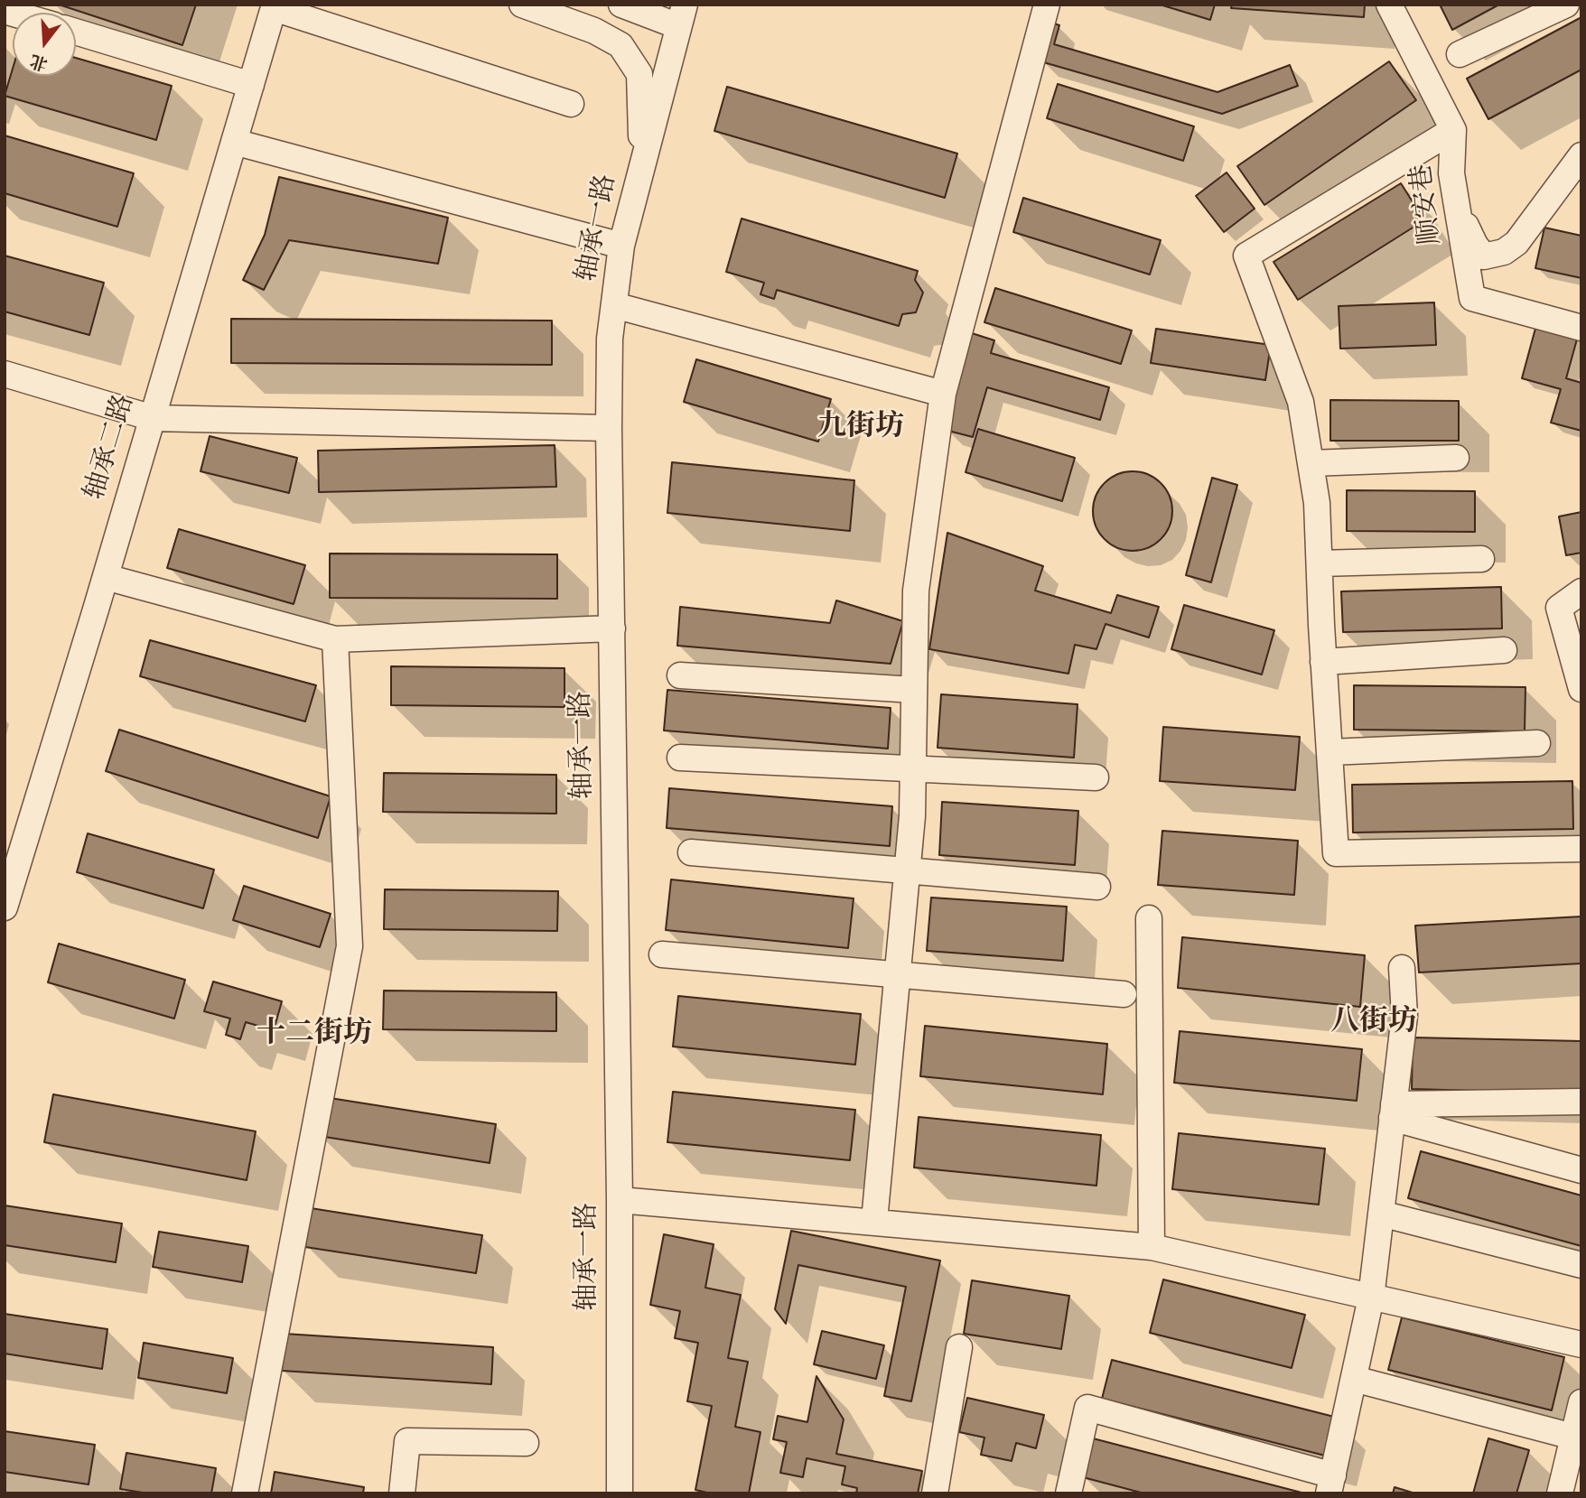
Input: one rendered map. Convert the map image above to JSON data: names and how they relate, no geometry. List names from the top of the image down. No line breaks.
{"streets":{"street":["顺安巷","轴承一路","轴承二路"]},"districts":["九街坊","八街坊","十二街坊"],"north":"bottom"}
